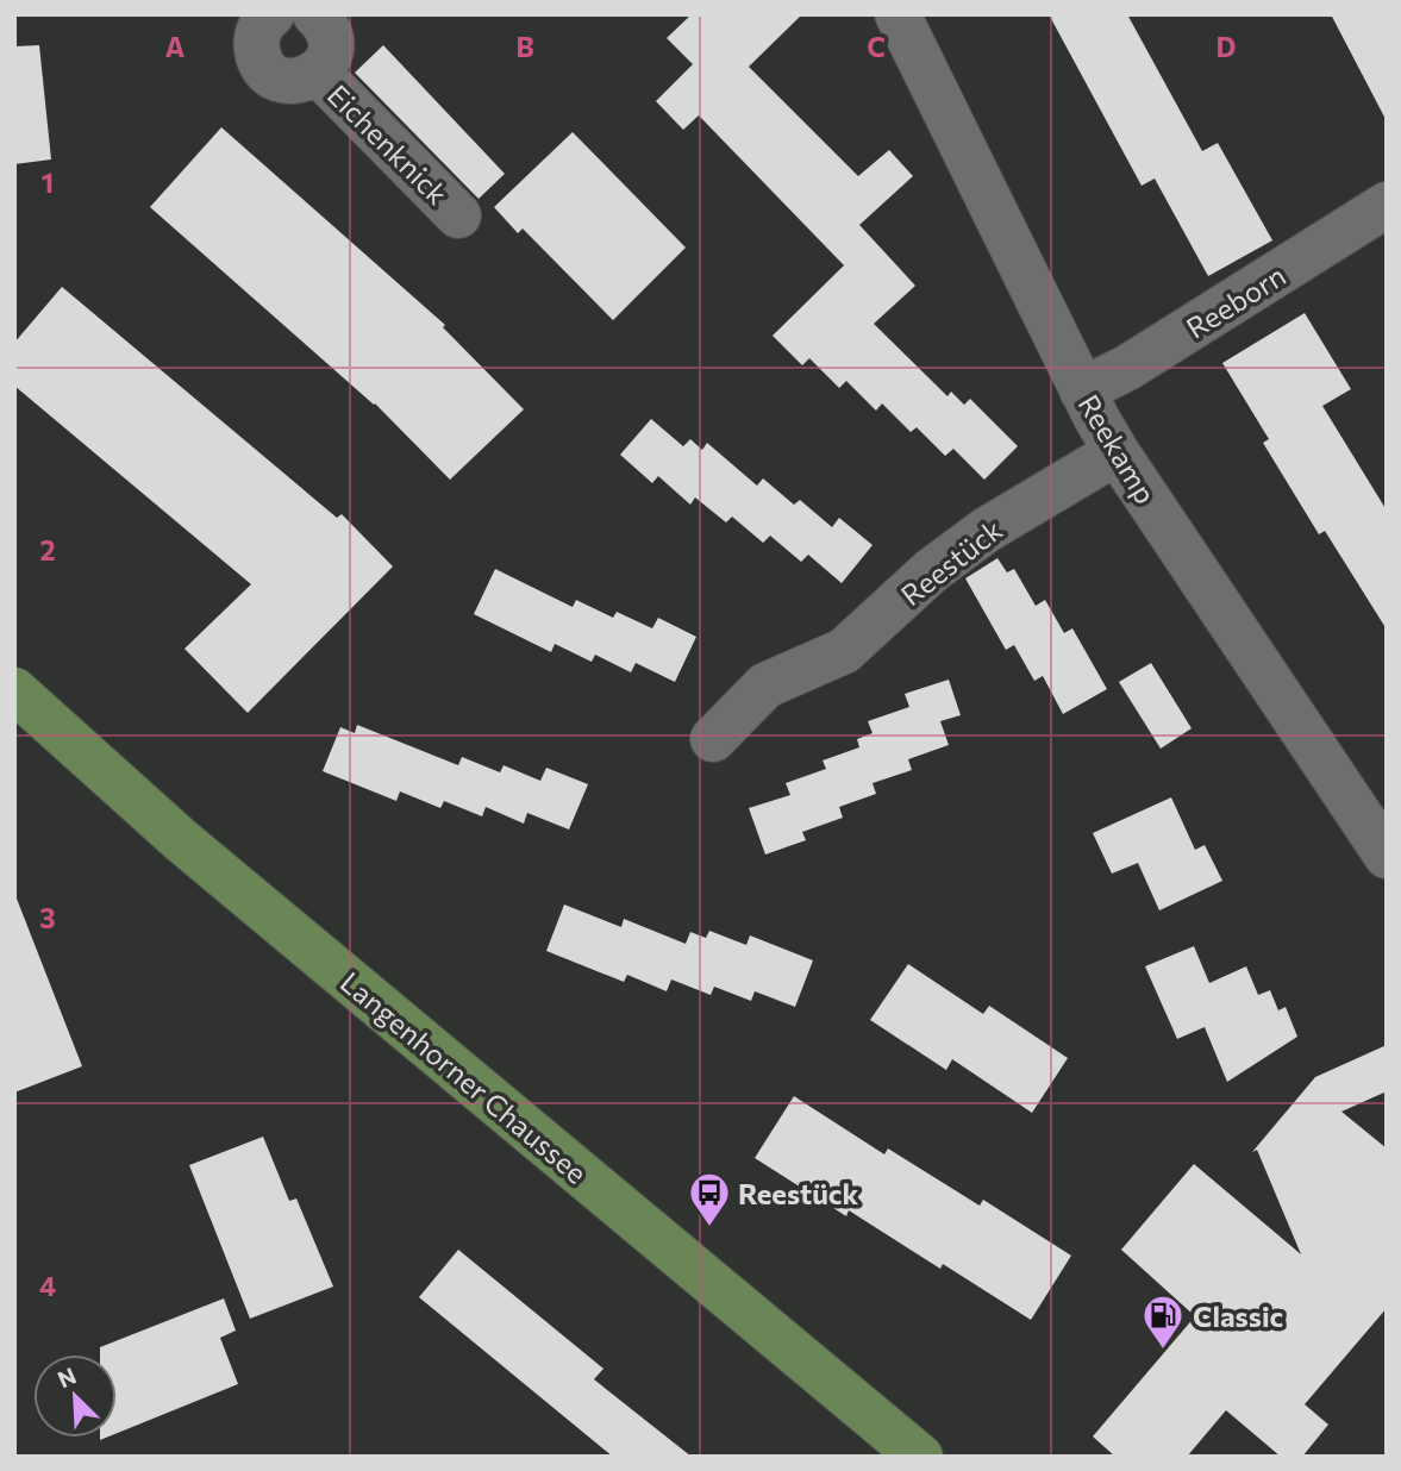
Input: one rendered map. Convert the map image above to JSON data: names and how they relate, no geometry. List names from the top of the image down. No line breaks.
{"streets":{"main road":["Langenhorner Chaussee"],"street":["Eichenknick","Reeborn","Reekamp","Reestück"]},"crossings":[["Reeborn","Reekamp"],["Reekamp","Reestück"]],"places":{"bus stop":["Reestück"],"fuel station":["Classic"]},"north":"top left","grid":{"columns":["A","B","C","D"],"rows":["1","2","3","4"]}}
